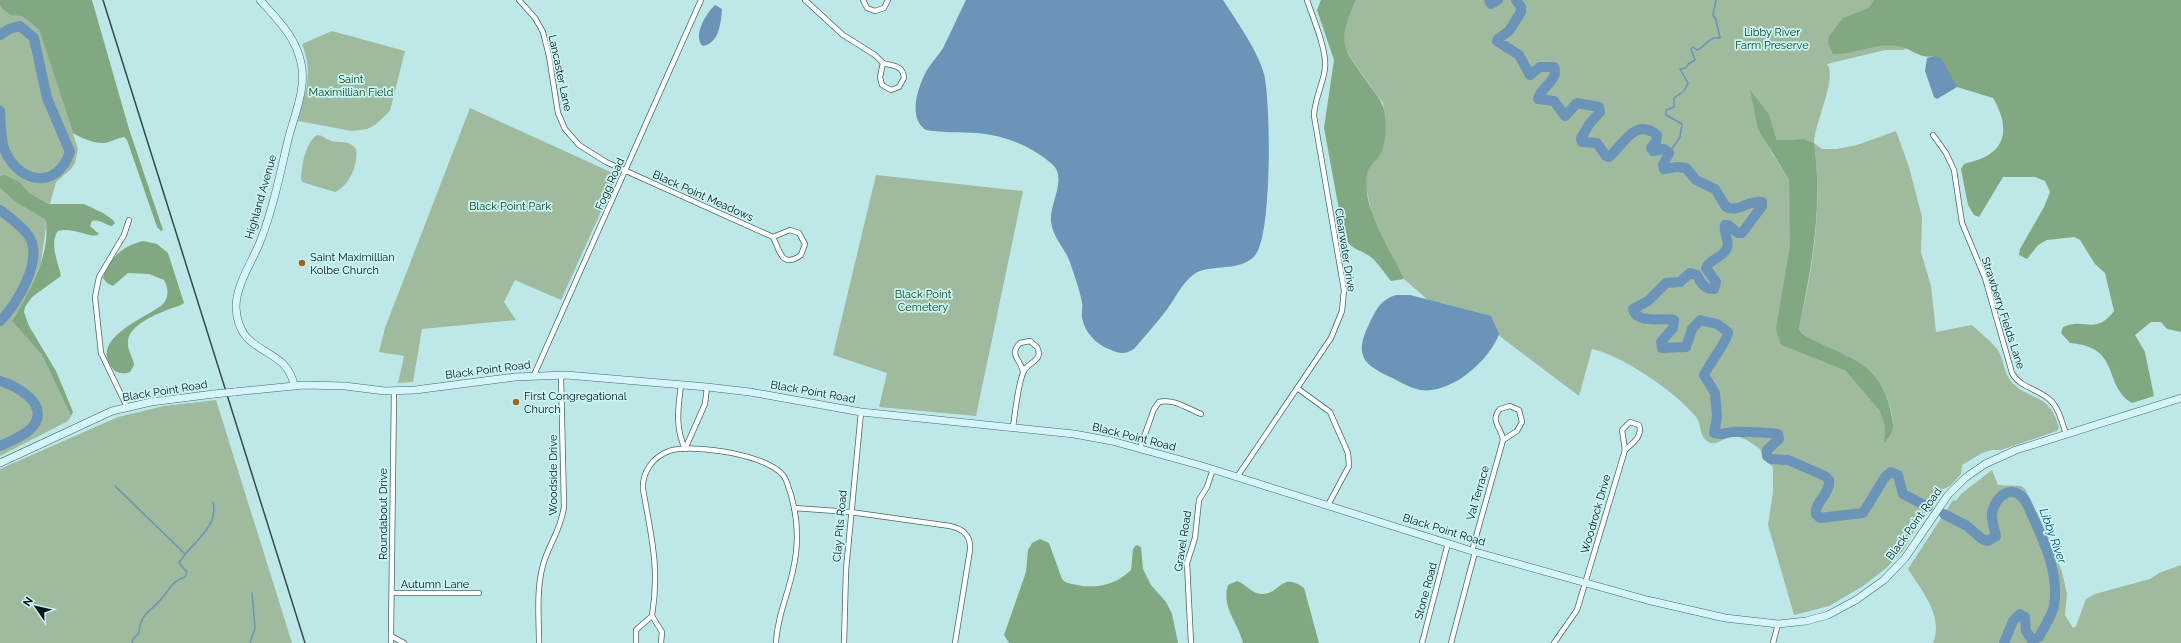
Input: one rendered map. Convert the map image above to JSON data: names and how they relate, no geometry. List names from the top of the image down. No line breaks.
{"streets":{"main road":["Highland Avenue","Black Point Road"],"street":["Lancaster Lane","Fogg Road","Black Point Meadows","Clearwater Drive","Strawberry Fields Lane","Woodside Drive","Val Terrace","Roundabout Drive","Woodrock Drive","Clay Pits Road","Gravel Road","Autumn Lane","Stone Road"]},"crossings":[["Lancaster Lane","Fogg Road"],["Lancaster Lane","Black Point Meadows"],["Fogg Road","Black Point Meadows"],["Fogg Road","Black Point Road"],["Highland Avenue","Black Point Road"],["Clearwater Drive","Black Point Road"],["Strawberry Fields Lane","Black Point Road"],["Black Point Road","Woodside Drive"],["Black Point Road","Val Terrace"],["Black Point Road","Roundabout Drive"],["Black Point Road","Woodrock Drive"],["Black Point Road","Clay Pits Road"],["Black Point Road","Gravel Road"],["Black Point Road","Stone Road"],["Roundabout Drive","Autumn Lane"]],"water":["Libby River"],"parks":["Libby River Farm Preserve","Saint Maximillian Field","Black Point Park","Black Point Cemetery"],"places":["Saint Maximillian Kolbe Church","First Congregational Church"],"north":"top left"}
